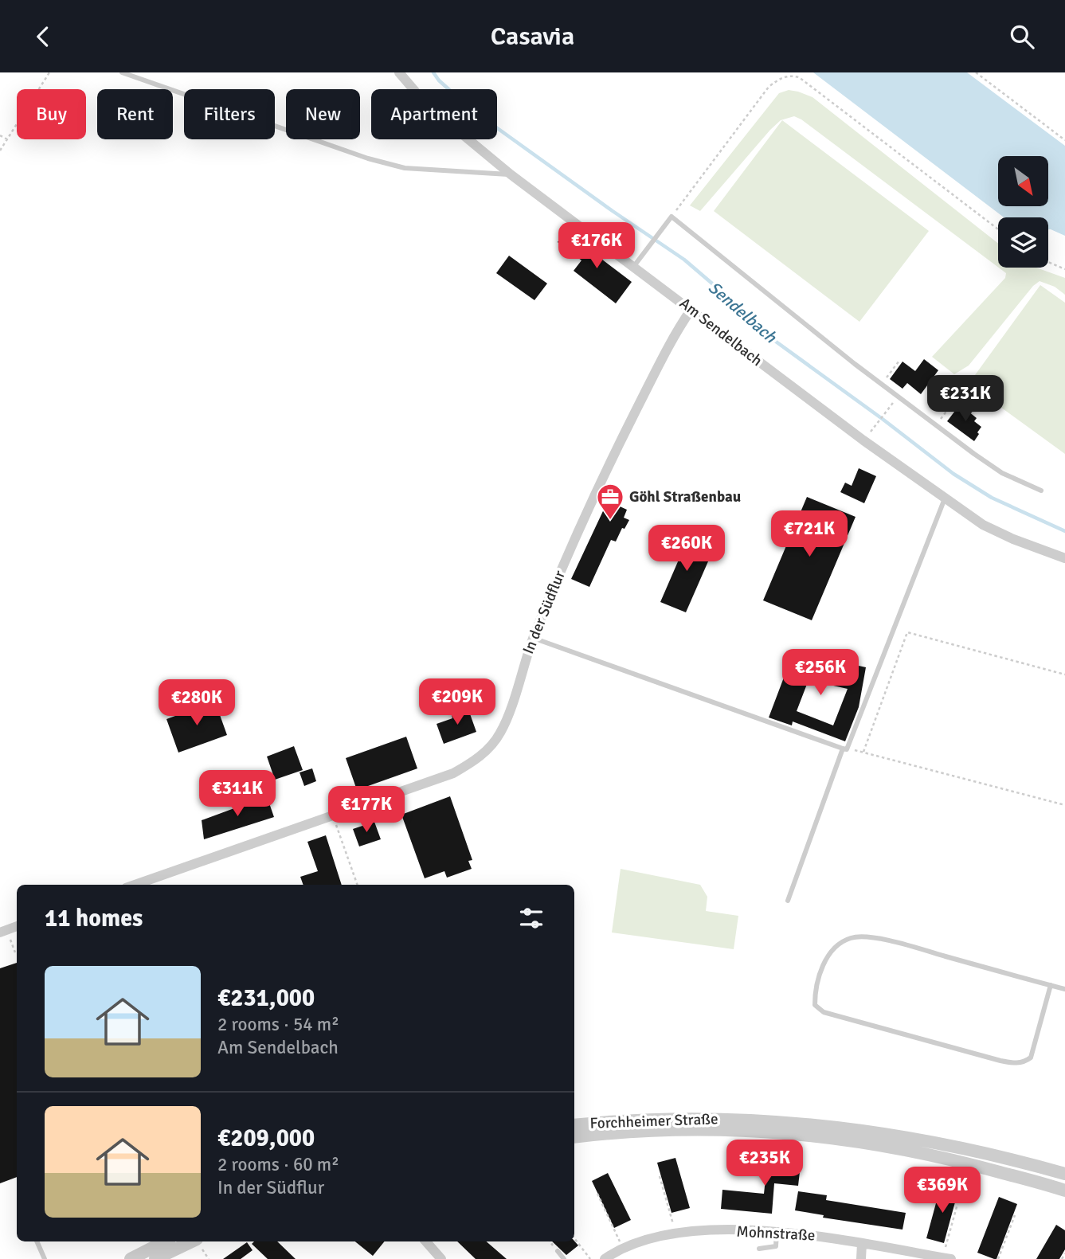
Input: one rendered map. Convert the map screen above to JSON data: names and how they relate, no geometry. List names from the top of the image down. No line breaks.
{"streets":{"street":["Am Sendelbach","In der Südflur","Forchheimer Straße","Mohnstraße"]},"crossings":[["Am Sendelbach","In der Südflur"]],"water":["Sendelbach"],"places":{"office":["Göhl Straßenbau"]},"north":"bottom right","page":{"header":"Casavia","chip":["Buy","Rent","Filters","New","Apartment"],"price":["€176K","€231K","€721K","€260K","€256K","€209K","€280K","€311K","€177K","€235K","€369K"],"heading":"11 homes","list":[{"name":"€231,000","note":"2 rooms · 54 m² · Am Sendelbach"},{"name":"€209,000","note":"2 rooms · 60 m² · In der Südflur"}]}}
